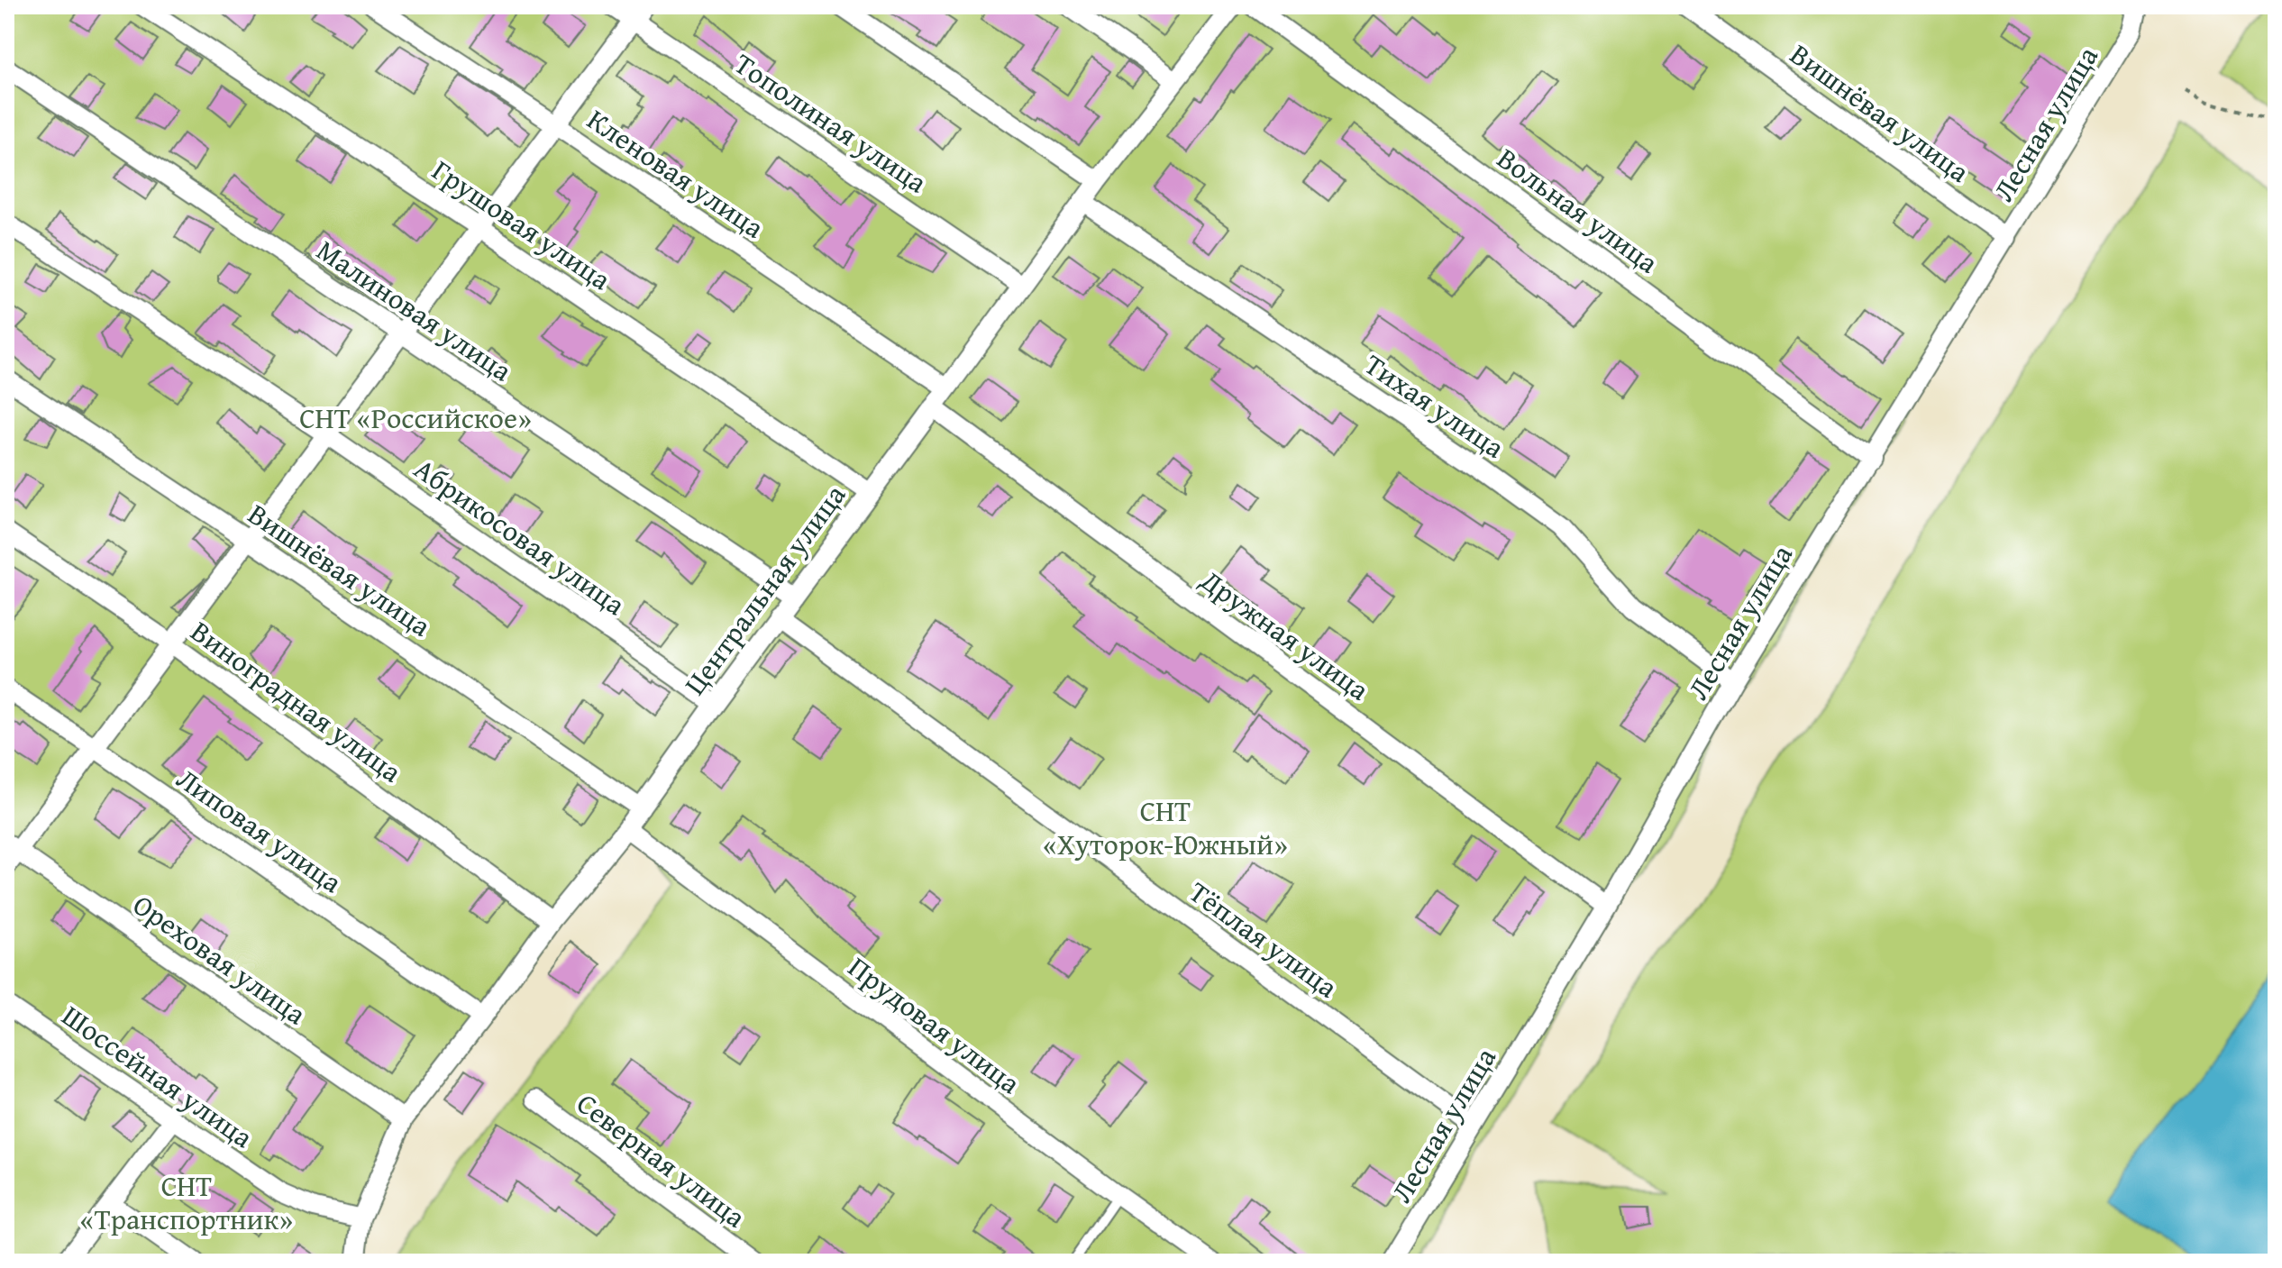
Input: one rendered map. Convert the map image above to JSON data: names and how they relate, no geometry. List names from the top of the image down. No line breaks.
{"streets":{"street":["Вишнёвая улица","Тополиная улица","Лесная улица","Кленовая улица","Вольная улица","Грушовая улица","Малиновая улица","Тихая улица","Абрикосовая улица","Центральная улица","Дружная улица","Виноградная улица","Липовая улица","Тёплая улица","Ореховая улица","Прудовая улица","Шоссейная улица","Северная улица"]},"crossings":[["Вишнёвая улица","Лесная улица"],["Вишнёвая улица","Центральная улица"],["Тополиная улица","Центральная улица"],["Лесная улица","Вольная улица"],["Лесная улица","Тихая улица"],["Лесная улица","Дружная улица"],["Лесная улица","Тёплая улица"],["Кленовая улица","Центральная улица"],["Грушовая улица","Центральная улица"],["Малиновая улица","Центральная улица"],["Тихая улица","Центральная улица"],["Абрикосовая улица","Центральная улица"],["Центральная улица","Дружная улица"],["Центральная улица","Виноградная улица"],["Центральная улица","Липовая улица"],["Центральная улица","Тёплая улица"],["Центральная улица","Ореховая улица"],["Центральная улица","Прудовая улица"],["Центральная улица","Шоссейная улица"]],"parks":["СНТ «Российское»","СНТ «Хуторок-Южный»","СНТ «Транспортник»"]}
